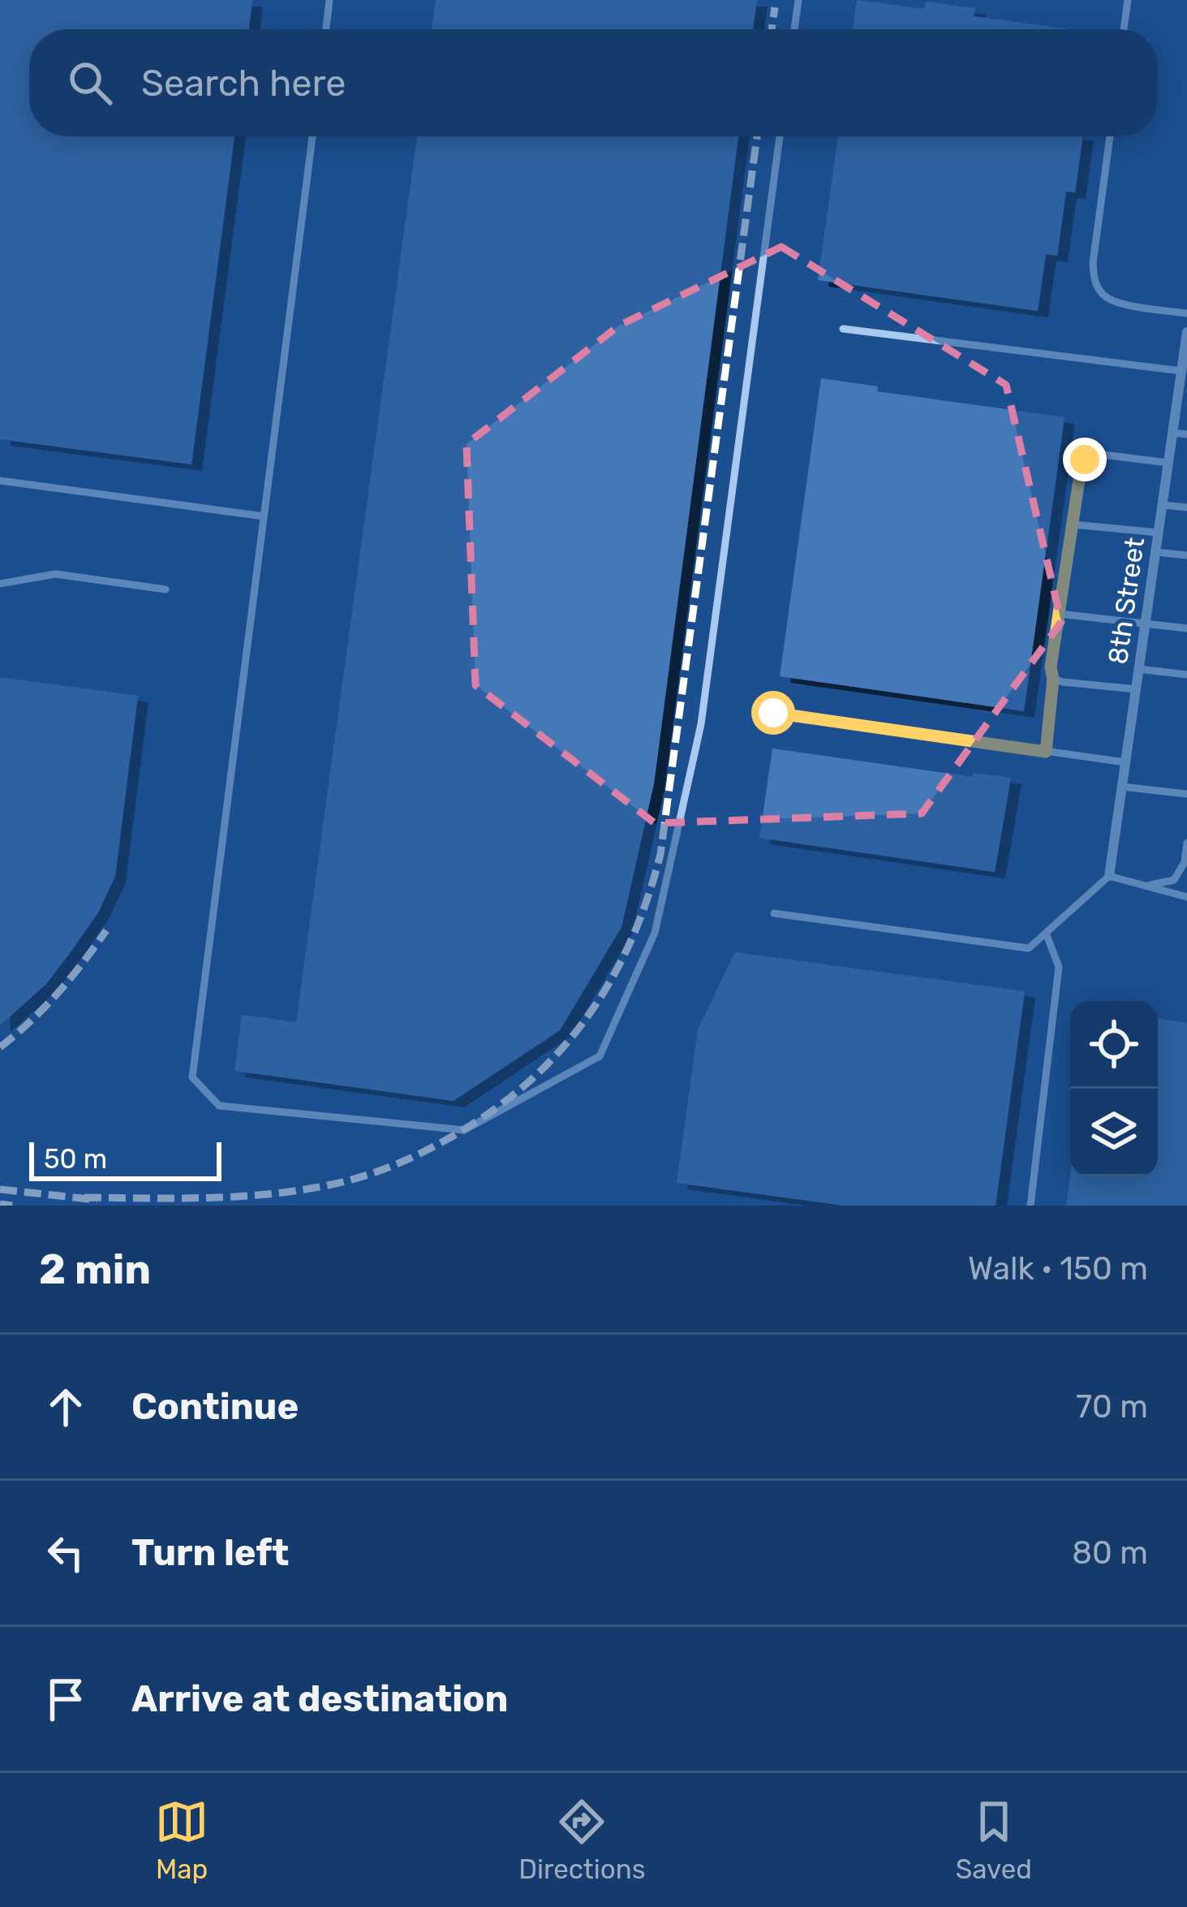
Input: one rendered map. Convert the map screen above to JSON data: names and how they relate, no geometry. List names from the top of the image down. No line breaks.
{"streets":{"street":["8th Street"]},"scale_bar":"50 m","page":{"search":"Search here","scale":"50 m","heading":["2 min","Walk · 150 m"],"list":[["Continue","70 m"],["Turn left","80 m"],"Arrive at destination"],"nav":["Map","Directions","Saved"]}}
